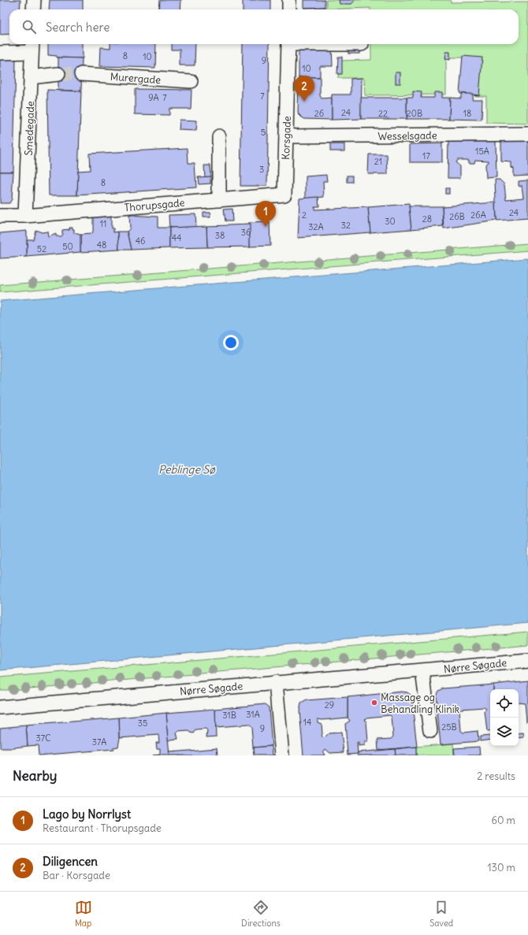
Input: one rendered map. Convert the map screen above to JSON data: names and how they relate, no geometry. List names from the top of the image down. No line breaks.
{"streets":{"street":["Murergade","Smedegade","Wesselsgade","Korsgade","Thorupsgade","Nørre Søgade"]},"crossings":[["Smedegade","Thorupsgade"],["Wesselsgade","Korsgade"],["Korsgade","Thorupsgade"]],"water":["Peblinge Sø"],"places":["Massage og Behandling Klinik"],"house_numbers":["8","10","9","10","7","9A","7","24","26","22","20B","18","5","15A","17","21","3","8","24","2","26A","26B","28","30","11","32","32A","36","38","44","46","48","50","52","29","31A","31B","14","35","25B","9","37C","37A"],"page":{"search":"Search here","pins":["2","1"],"heading":["Nearby","2 results"],"list":[{"mark":"1","name":"Lago by Norrlyst","note":"Restaurant · Thorupsgade","value":"60 m"},{"mark":"2","name":"Diligencen","note":"Bar · Korsgade","value":"130 m"}],"nav":["Map","Directions","Saved"]}}
